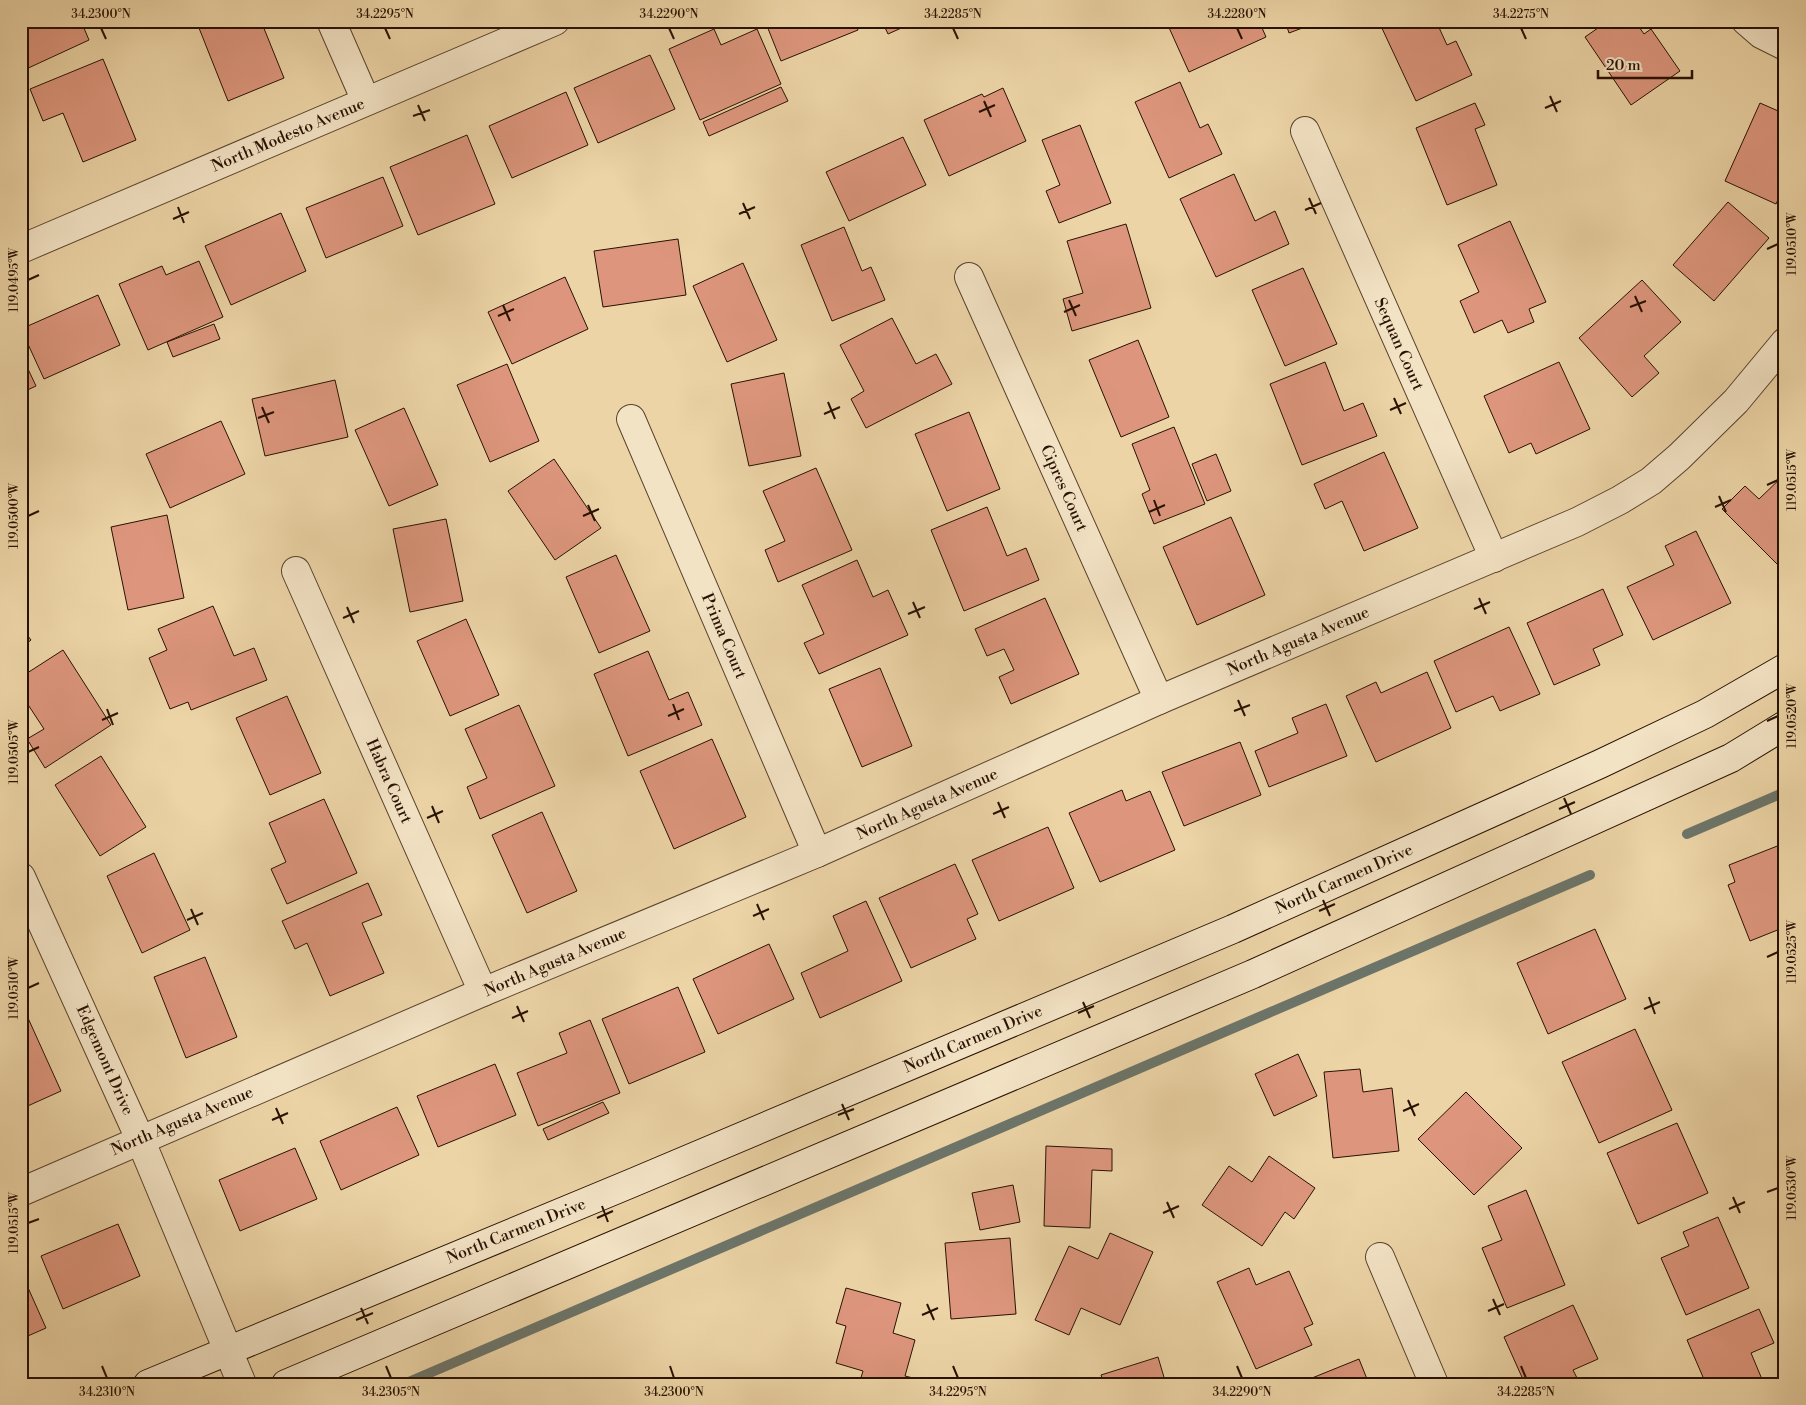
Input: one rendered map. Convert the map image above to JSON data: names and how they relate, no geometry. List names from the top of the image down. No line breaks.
{"streets":{"street":["North Modesto Avenue","Sequan Court","Cipres Court","Prima Court","North Agusta Avenue","Habra Court","North Carmen Drive","Edgemont Drive"]},"crossings":[["Sequan Court","North Agusta Avenue"],["Cipres Court","North Agusta Avenue"],["Prima Court","North Agusta Avenue"],["North Agusta Avenue","Habra Court"],["North Agusta Avenue","Edgemont Drive"],["North Carmen Drive","Edgemont Drive"]],"scale_bar":"20 m","coordinates":["34.2300°N","34.2295°N","34.2290°N","34.2285°N","34.2280°N","34.2275°N","119.0510°W","119.0495°W","119.0515°W","119.0500°W","119.0520°W","119.0505°W","119.0525°W","119.0530°W","34.2310°N","34.2305°N"]}
